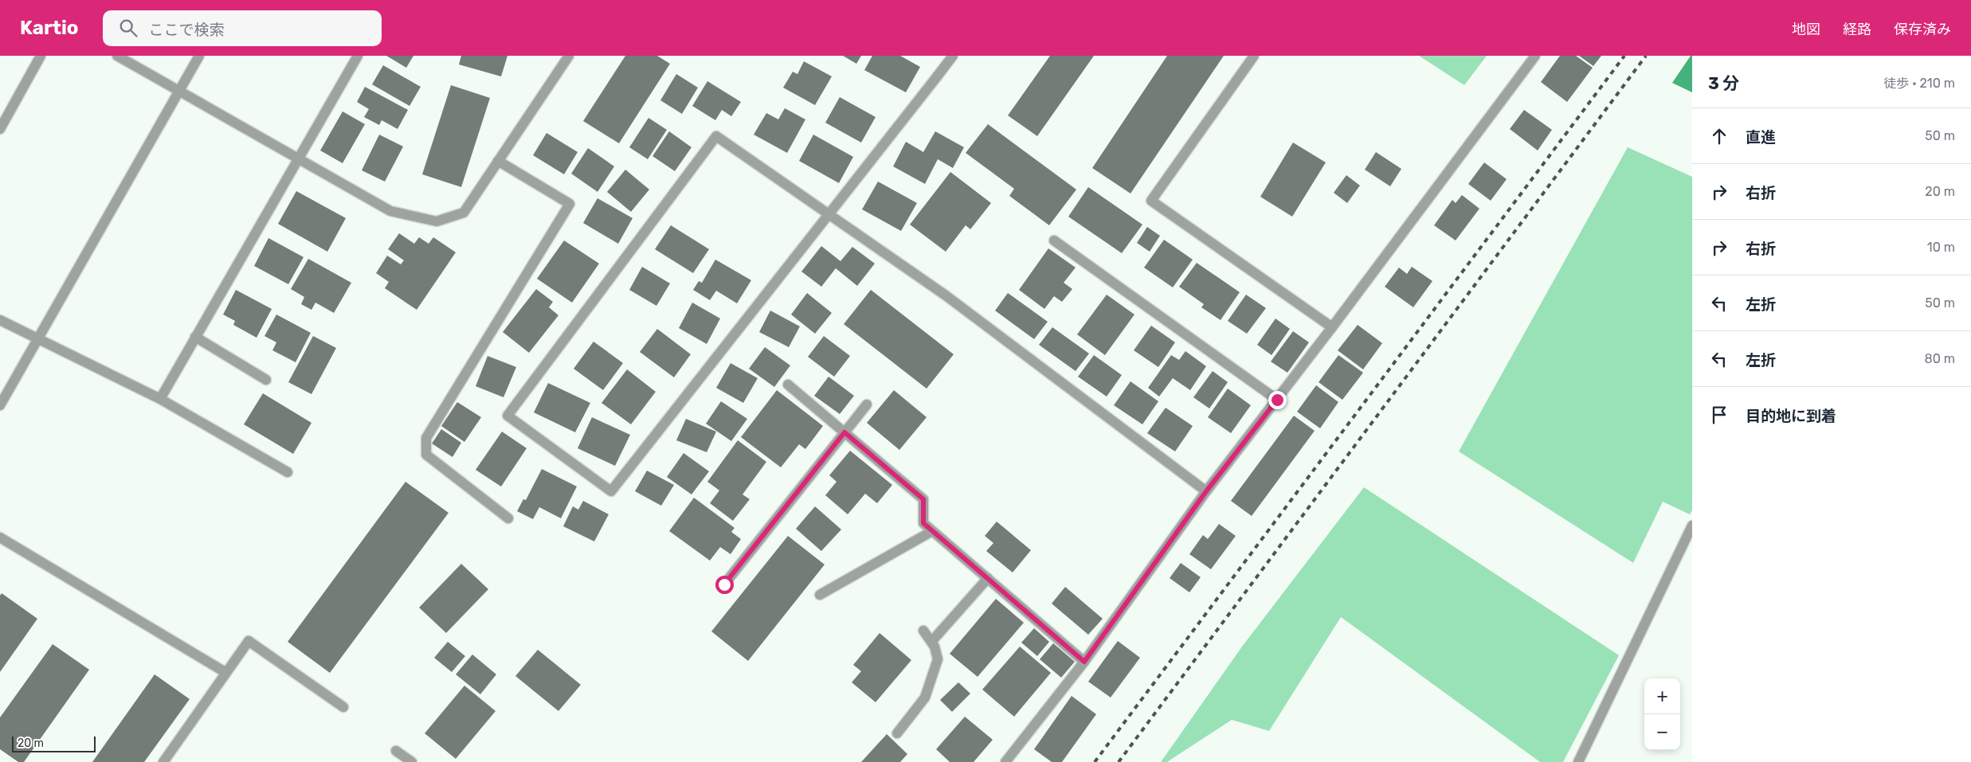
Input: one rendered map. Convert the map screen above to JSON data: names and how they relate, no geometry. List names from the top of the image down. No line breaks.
{"scale_bar":"20 m","page":{"header":"Kartio","search":"ここで検索","nav":["地図","経路","保存済み"],"heading":["3 分","徒歩 · 210 m"],"list":[["直進","50 m"],["右折","20 m"],["右折","10 m"],["左折","50 m"],["左折","80 m"],"目的地に到着"],"map_buttons":["+","−"],"scale":"20 m"}}
